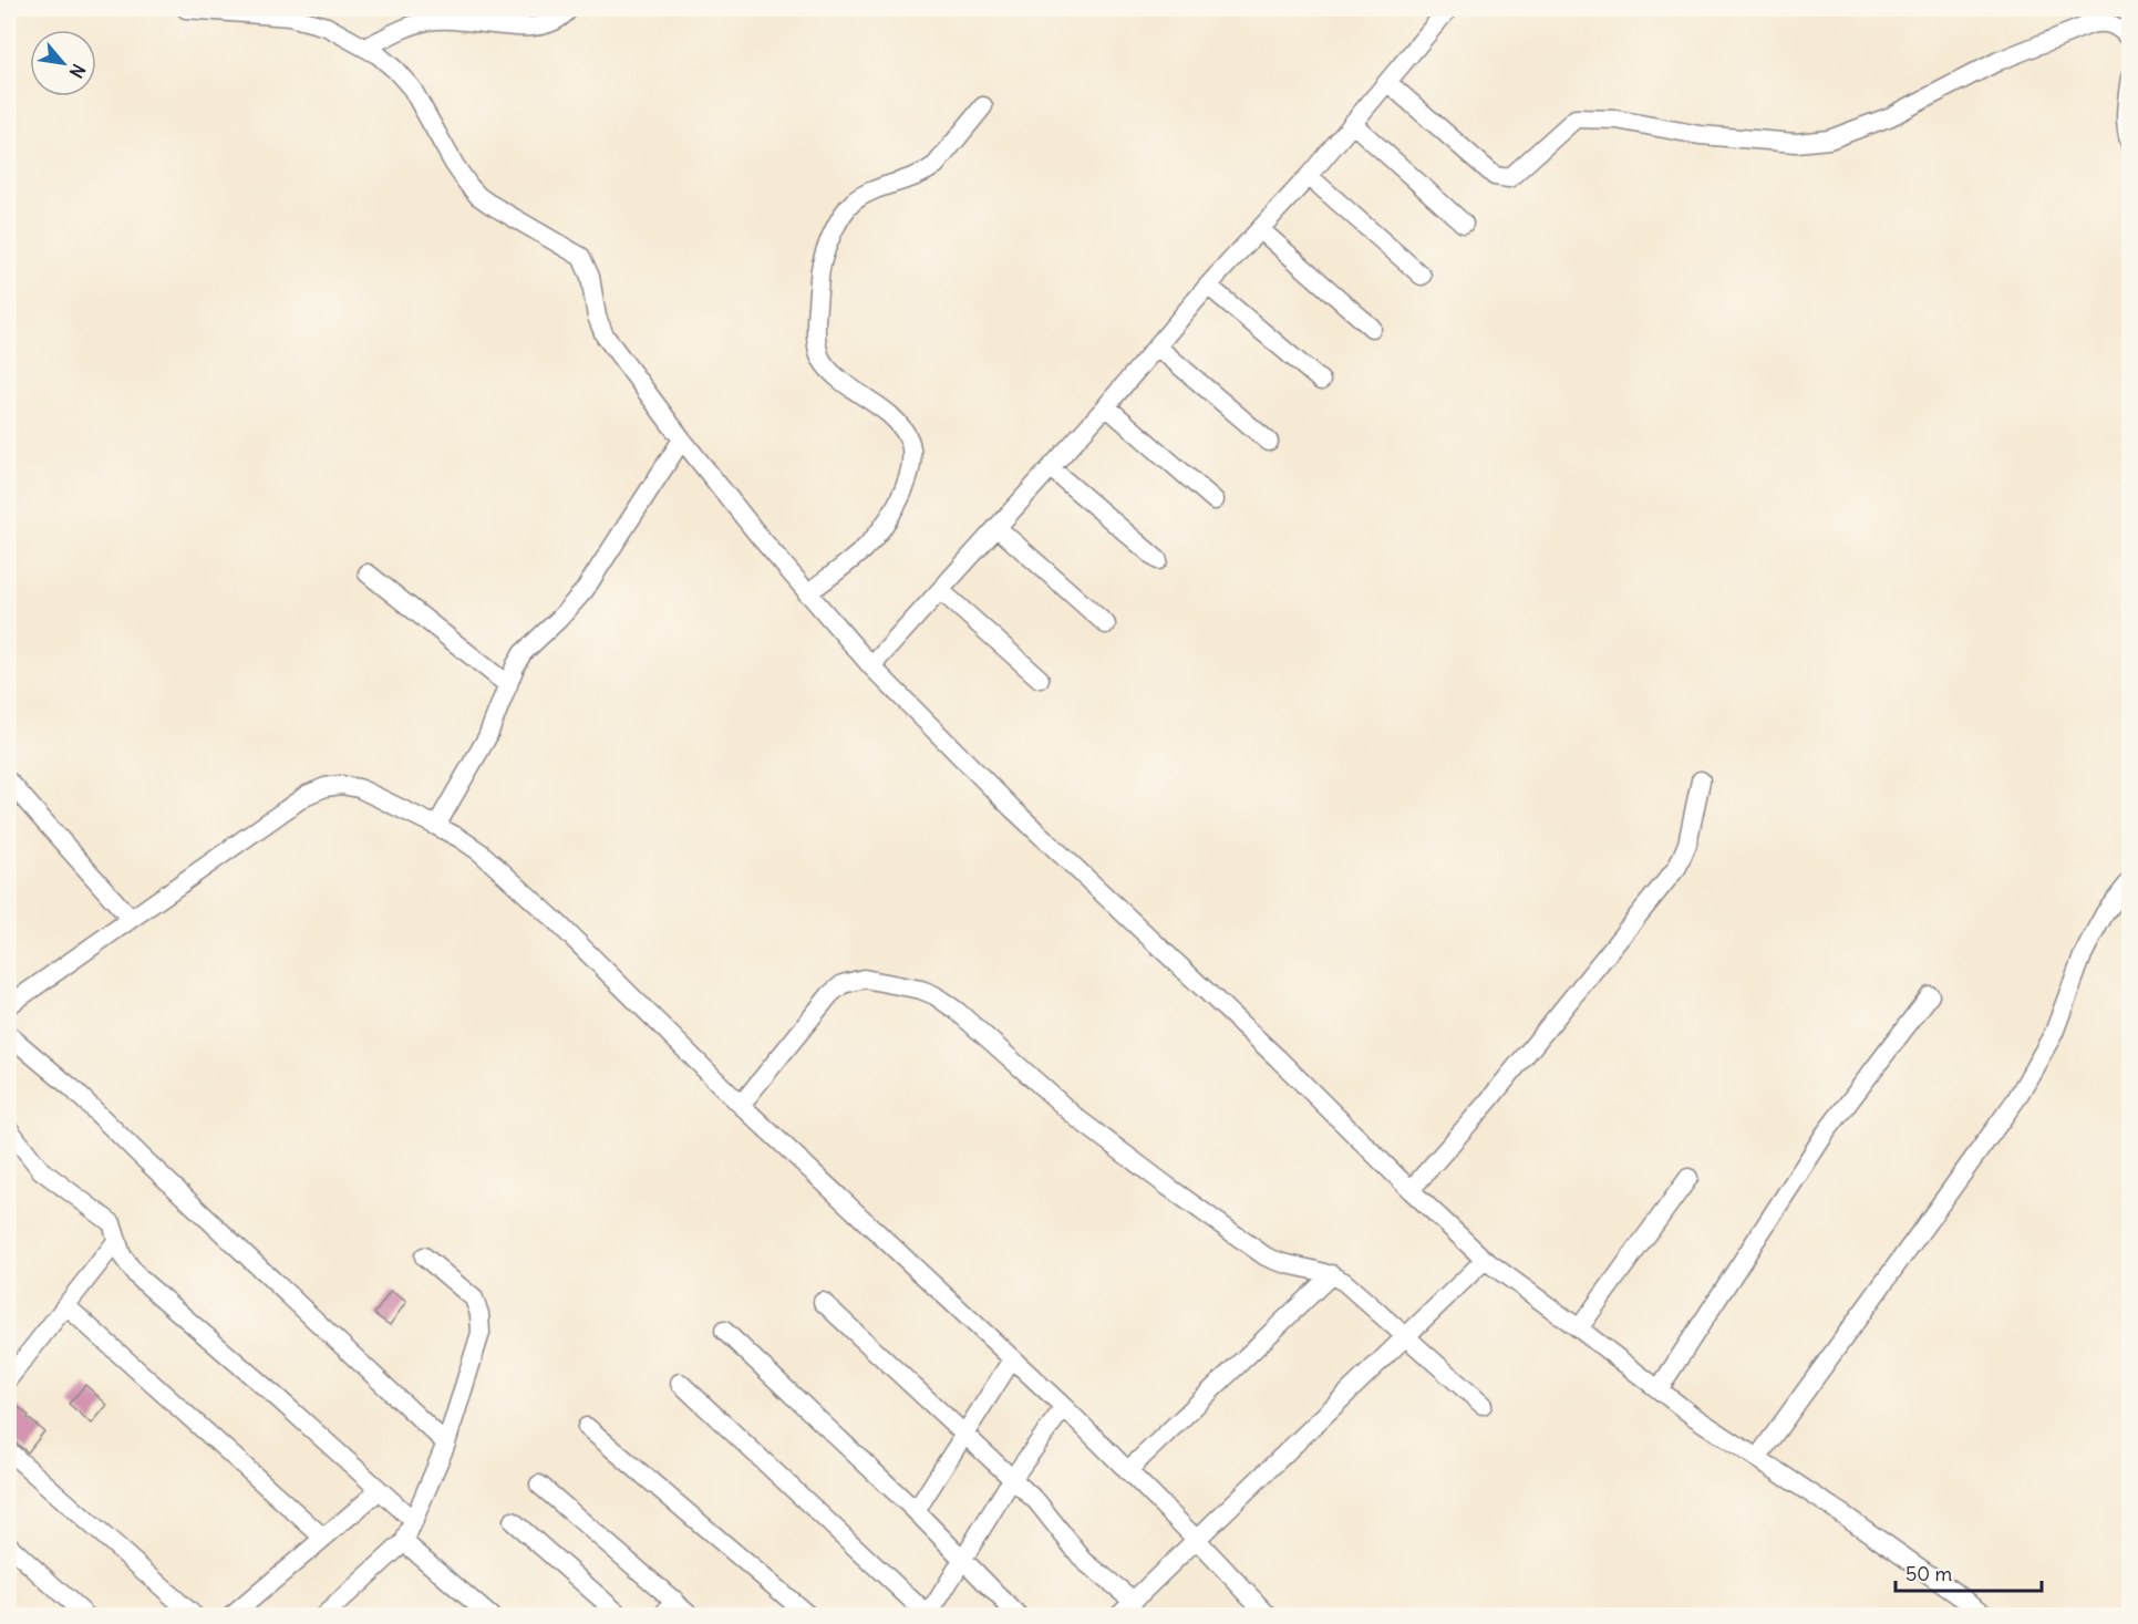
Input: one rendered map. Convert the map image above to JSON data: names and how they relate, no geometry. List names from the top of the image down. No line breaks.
{"scale_bar":"50 m","north":"bottom right"}
